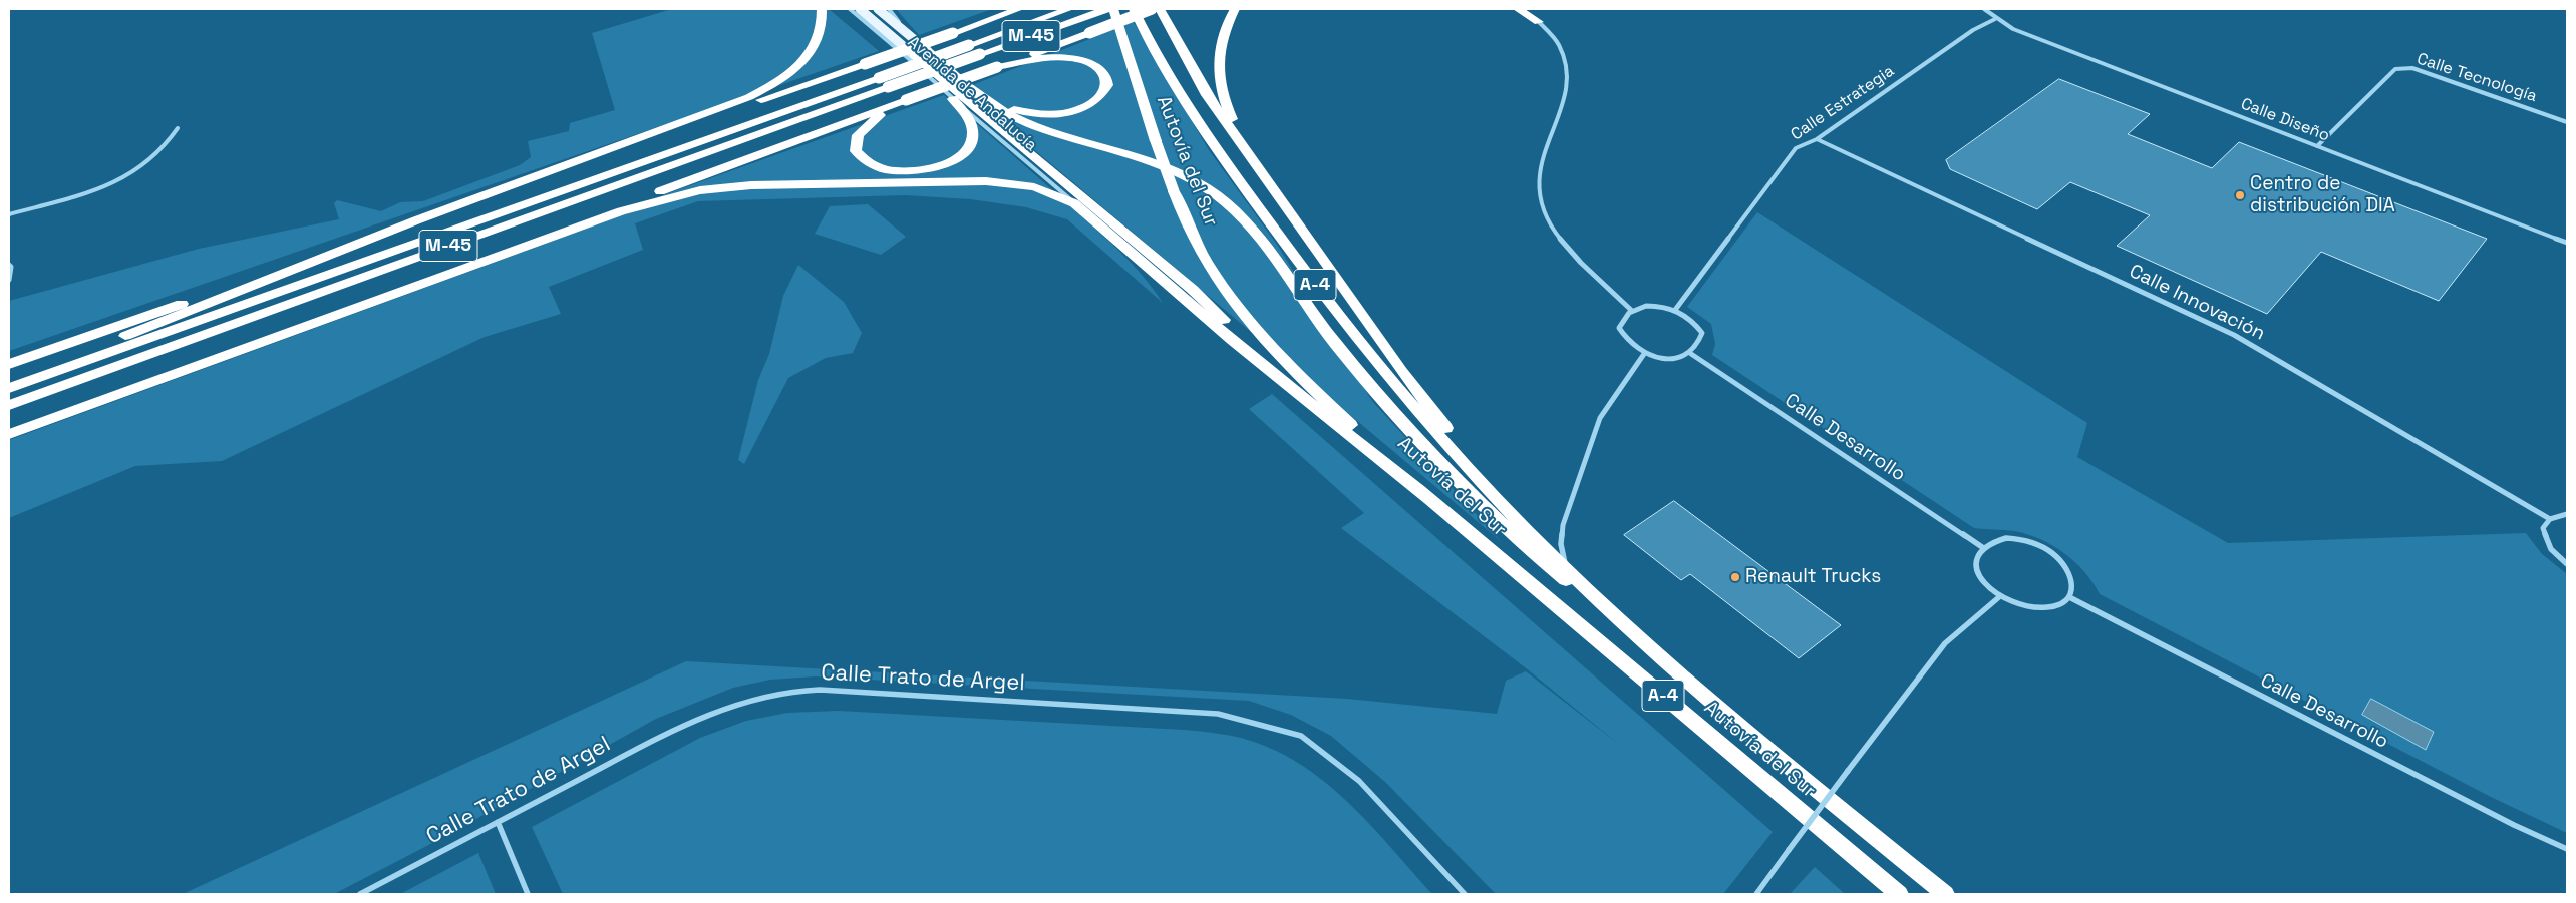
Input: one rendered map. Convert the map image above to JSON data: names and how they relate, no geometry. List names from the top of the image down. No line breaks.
{"streets":{"highway":["M-45","Autovía del Sur","A-4"],"main road":["Avenida de Andalucía"],"street":["Calle Tecnología","Calle Estrategia","Calle Diseño","Calle Innovación","Calle Desarrollo","Calle Trato de Argel"]},"crossings":[["Calle Tecnología","Calle Diseño"],["Calle Estrategia","Calle Diseño"],["Calle Estrategia","Calle Innovación"],["Calle Estrategia","Calle Desarrollo"]],"places":["Centro de distribución DIA","Renault Trucks"]}
